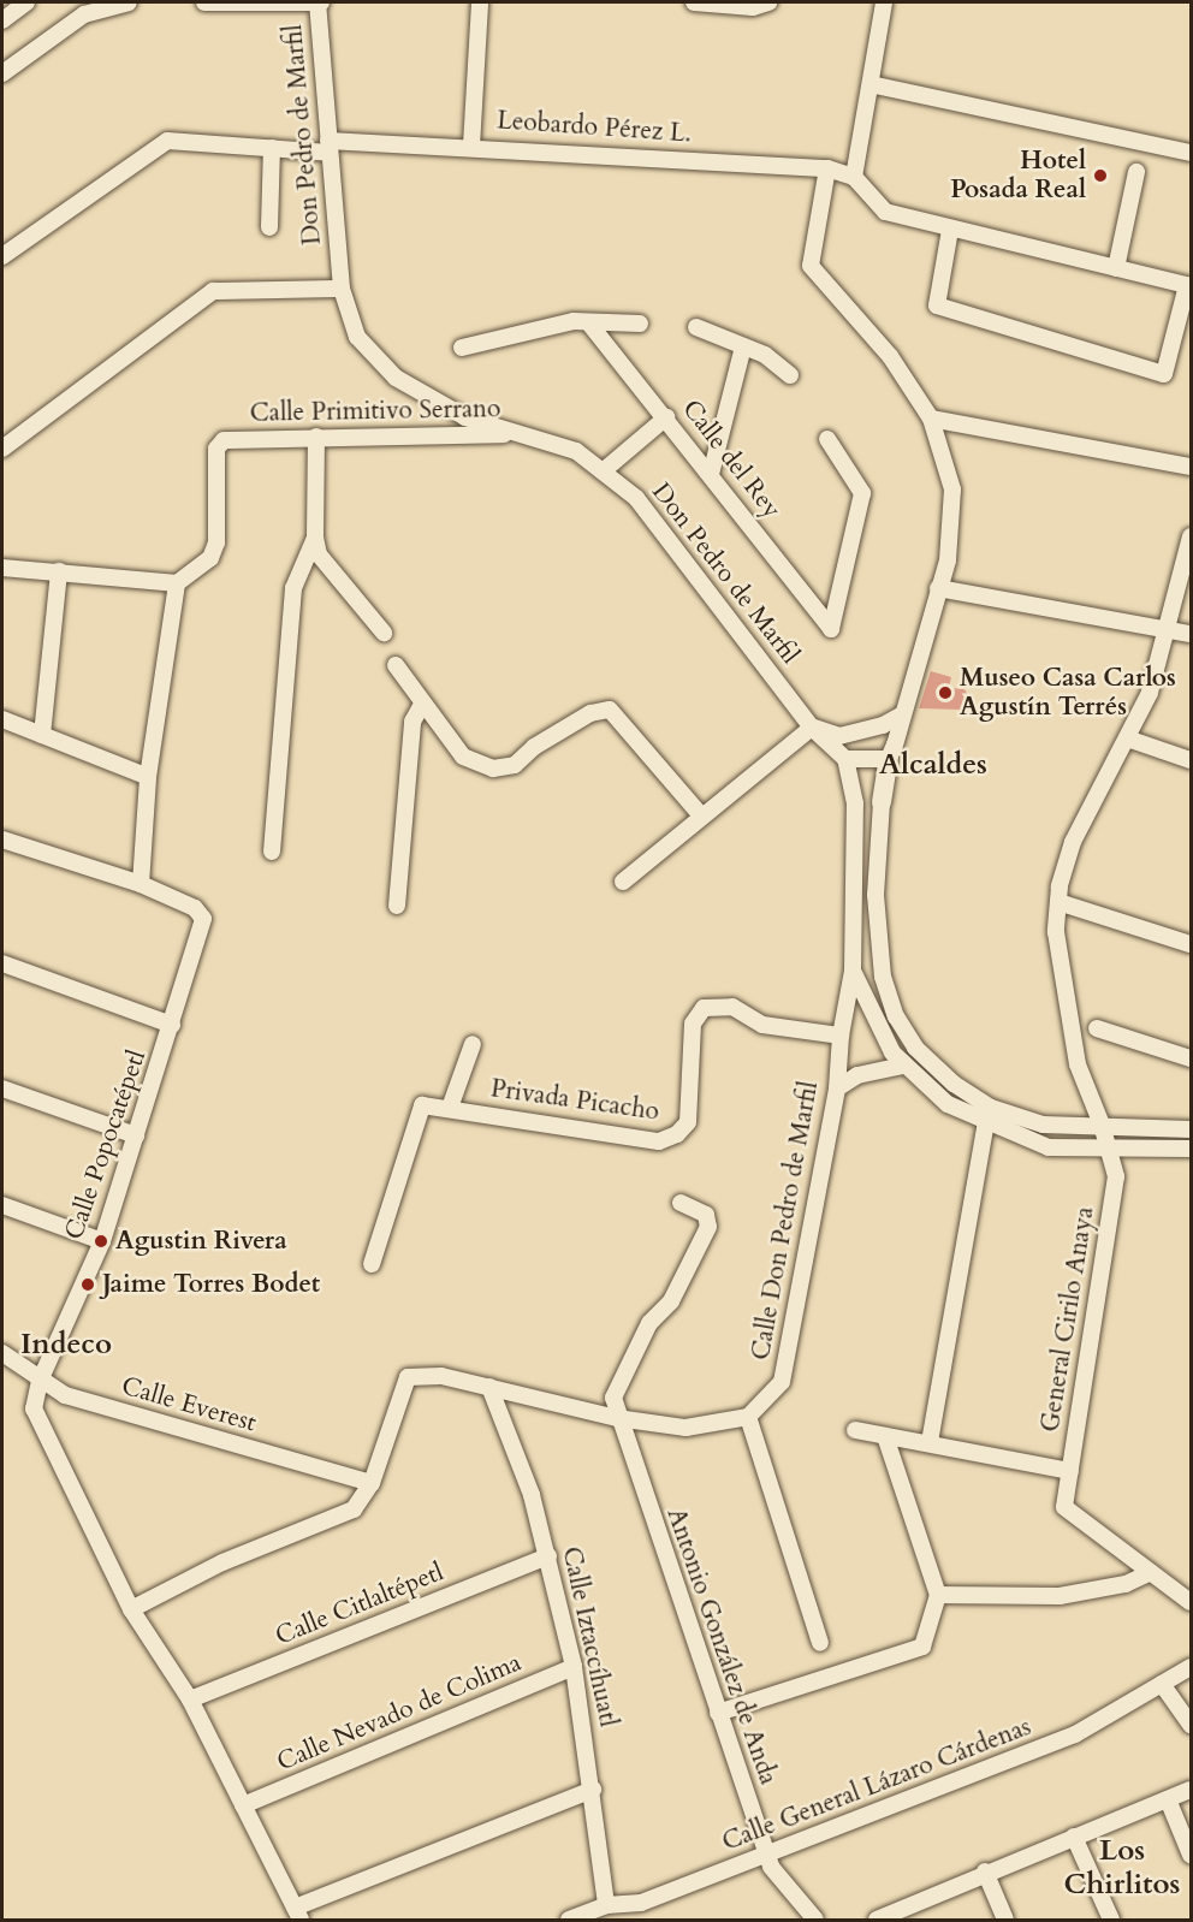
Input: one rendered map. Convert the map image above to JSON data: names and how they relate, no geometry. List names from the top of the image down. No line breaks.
{"streets":{"street":["Leobardo Pérez L.","Don Pedro de Marfil","Calle Primitivo Serrano","Calle del Rey","Privada Picacho","Calle Popocatépetl","Calle Don Pedro de Marfil","General Cirilo Anaya","Calle Everest","Calle Citlaltépetl","Calle Iztaccíhuatl","Antonio González de Anda","Calle Nevado de Colima","Calle General Lázaro Cárdenas"]},"crossings":[["Leobardo Pérez L.","Don Pedro de Marfil"],["Don Pedro de Marfil","Calle Primitivo Serrano"],["Privada Picacho","Calle Don Pedro de Marfil"],["Calle Popocatépetl","Calle Everest"],["Calle Citlaltépetl","Calle Iztaccíhuatl"],["Calle Iztaccíhuatl","Calle Nevado de Colima"],["Calle Iztaccíhuatl","Calle General Lázaro Cárdenas"],["Antonio González de Anda","Calle General Lázaro Cárdenas"]],"districts":["Alcaldes","Indeco","Los Chirlitos"],"places":["Hotel Posada Real","Museo Casa Carlos Agustín Terrés","Agustin Rivera","Jaime Torres Bodet"]}
